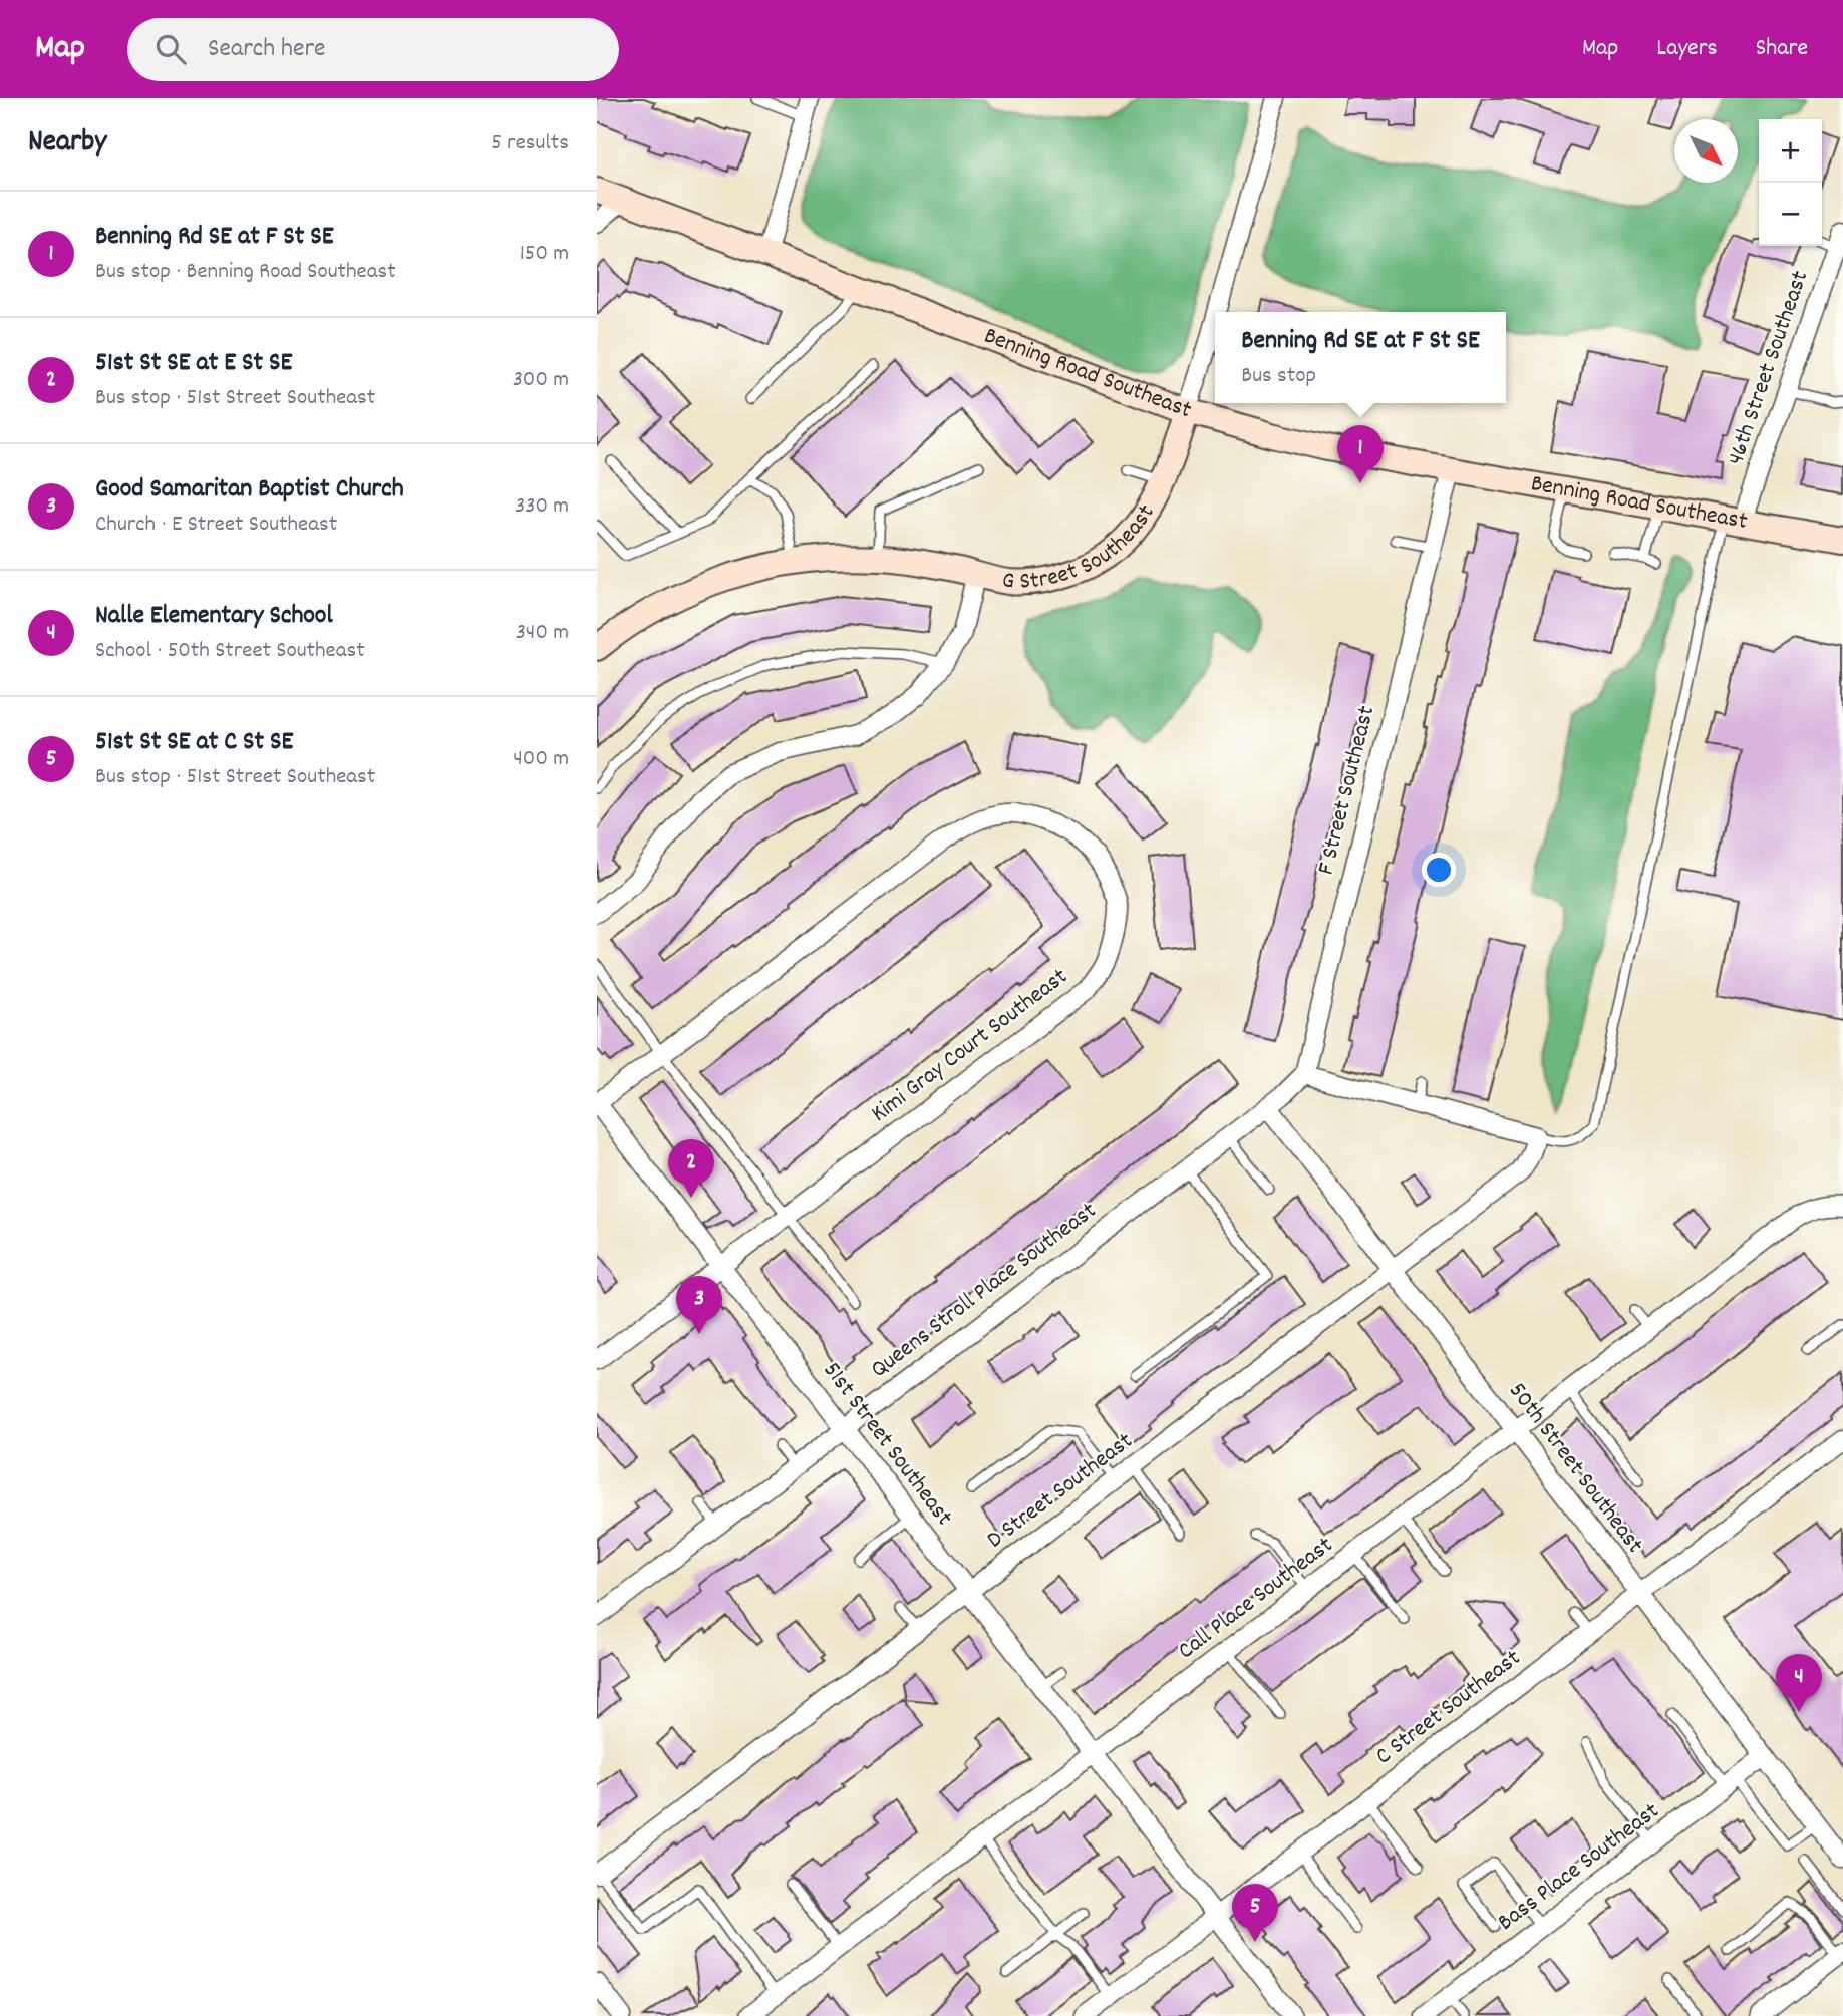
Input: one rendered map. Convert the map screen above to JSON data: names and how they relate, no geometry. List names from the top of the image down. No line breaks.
{"streets":{"main road":["Benning Road Southeast","G Street Southeast"],"street":["46th Street Southeast","F Street Southeast","Kimi Gray Court Southeast","Queens Stroll Place Southeast","51st Street Southeast","50th Street Southeast","D Street Southeast","Call Place Southeast","C Street Southeast","Bass Place Southeast"]},"crossings":[["46th Street Southeast","Benning Road Southeast"],["Benning Road Southeast","G Street Southeast"],["Benning Road Southeast","F Street Southeast"],["Kimi Gray Court Southeast","51st Street Southeast"],["Queens Stroll Place Southeast","51st Street Southeast"],["Queens Stroll Place Southeast","50th Street Southeast"],["51st Street Southeast","D Street Southeast"],["51st Street Southeast","Call Place Southeast"],["51st Street Southeast","C Street Southeast"],["50th Street Southeast","D Street Southeast"],["50th Street Southeast","Call Place Southeast"],["50th Street Southeast","C Street Southeast"],["50th Street Southeast","Bass Place Southeast"]],"north":"bottom right","page":{"header":"Map","search":"Search here","nav":["Map","Layers","Share"],"heading":["Nearby","5 results"],"map_buttons":["+","−"],"list":[{"mark":"1","name":"Benning Rd SE at F St SE","note":"Bus stop · Benning Road Southeast","value":"150 m"},{"mark":"2","name":"51st St SE at E St SE","note":"Bus stop · 51st Street Southeast","value":"300 m"},{"mark":"3","name":"Good Samaritan Baptist Church","note":"Church · E Street Southeast","value":"330 m"},{"mark":"4","name":"Nalle Elementary School","note":"School · 50th Street Southeast","value":"340 m"},{"mark":"5","name":"51st St SE at C St SE","note":"Bus stop · 51st Street Southeast","value":"400 m"}],"popup":["Benning Rd SE at F St SE","Bus stop"],"pins":["1","2","3","4","5"]}}
